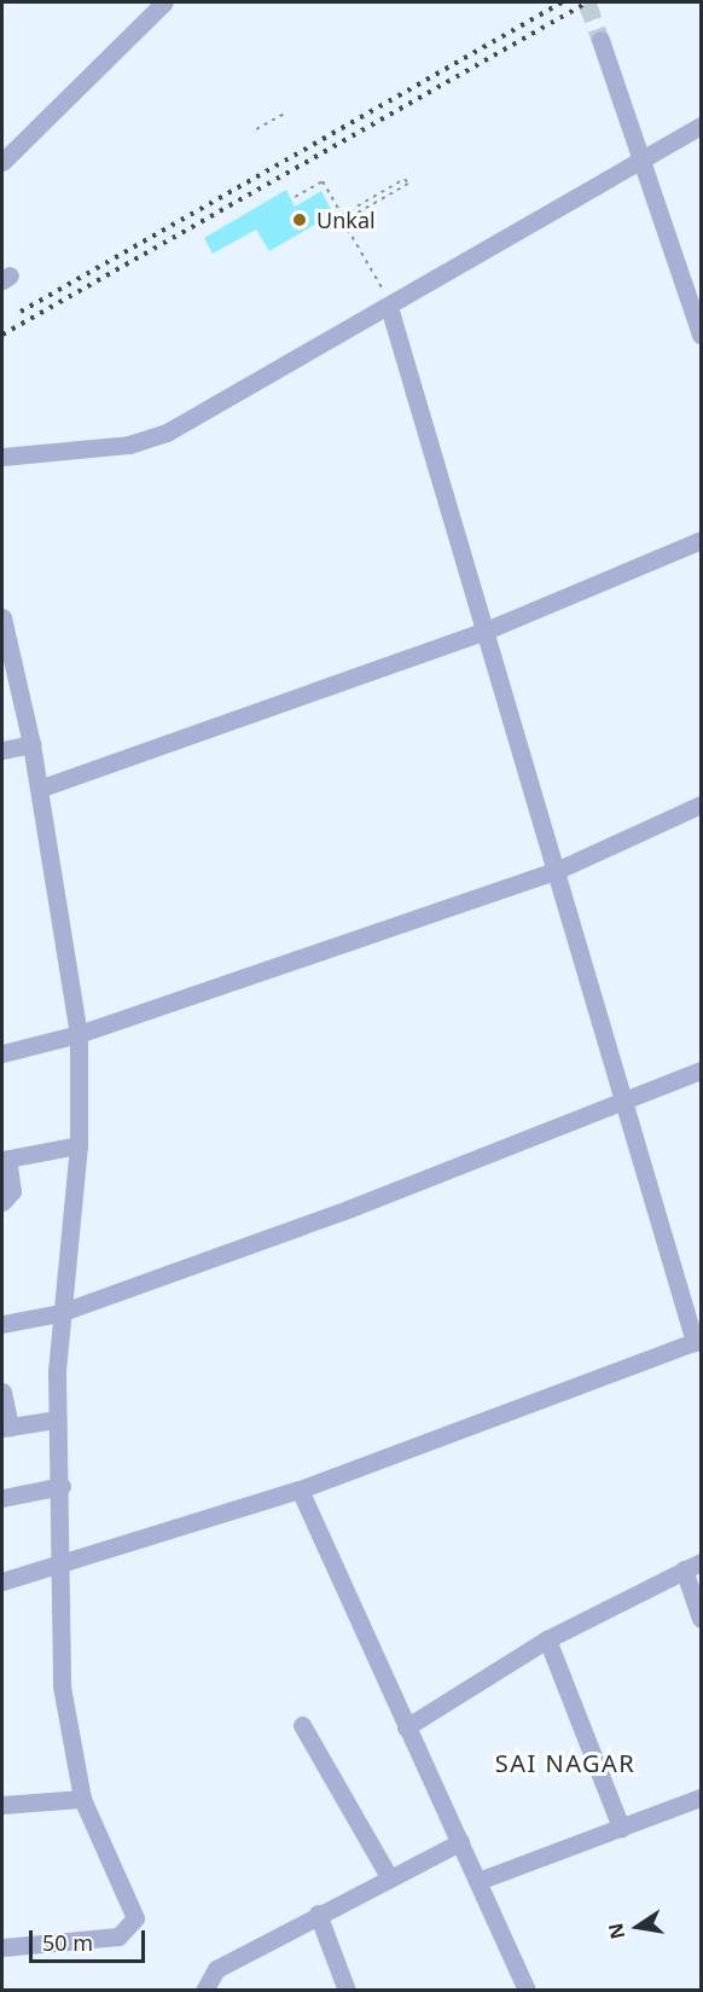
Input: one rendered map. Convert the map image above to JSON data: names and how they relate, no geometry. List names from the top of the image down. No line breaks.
{"districts":["SAI NAGAR"],"places":["Unkal"],"scale_bar":"50 m","north":"left"}
